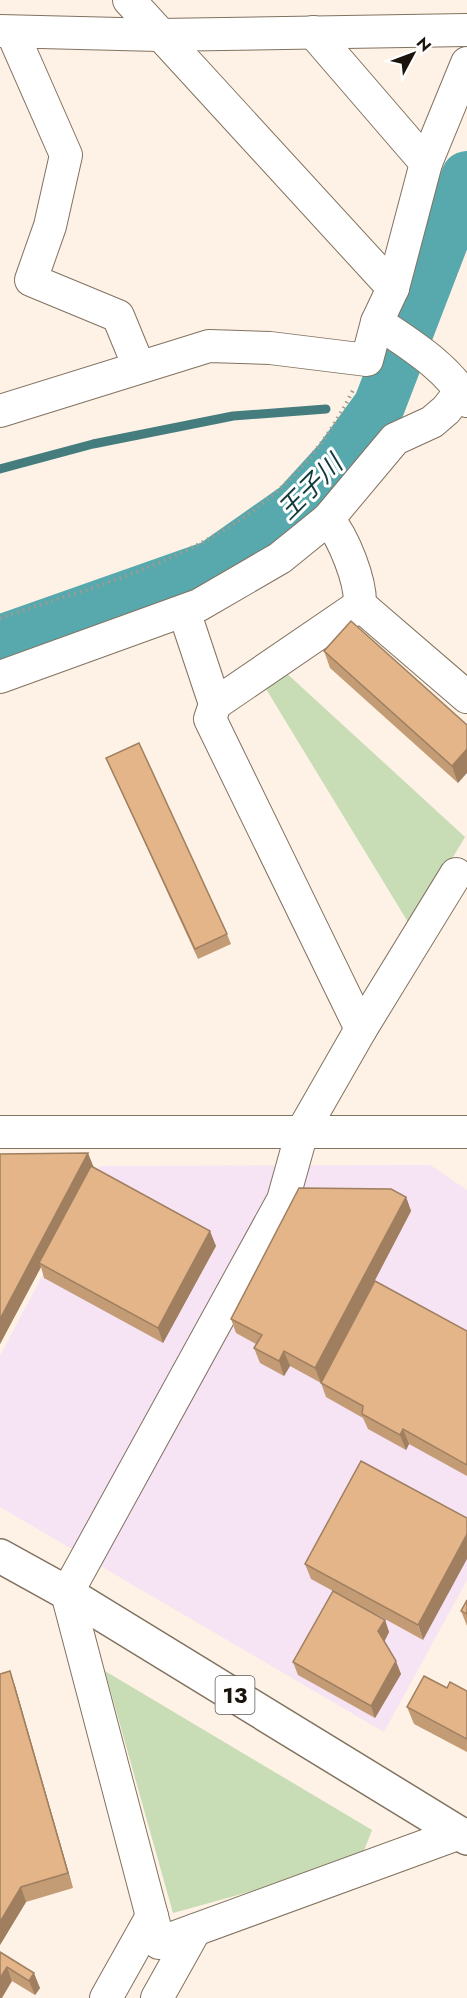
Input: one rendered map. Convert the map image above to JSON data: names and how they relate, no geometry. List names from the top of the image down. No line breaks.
{"streets":{"main road":["13"]},"water":["王子川"],"north":"top right"}
